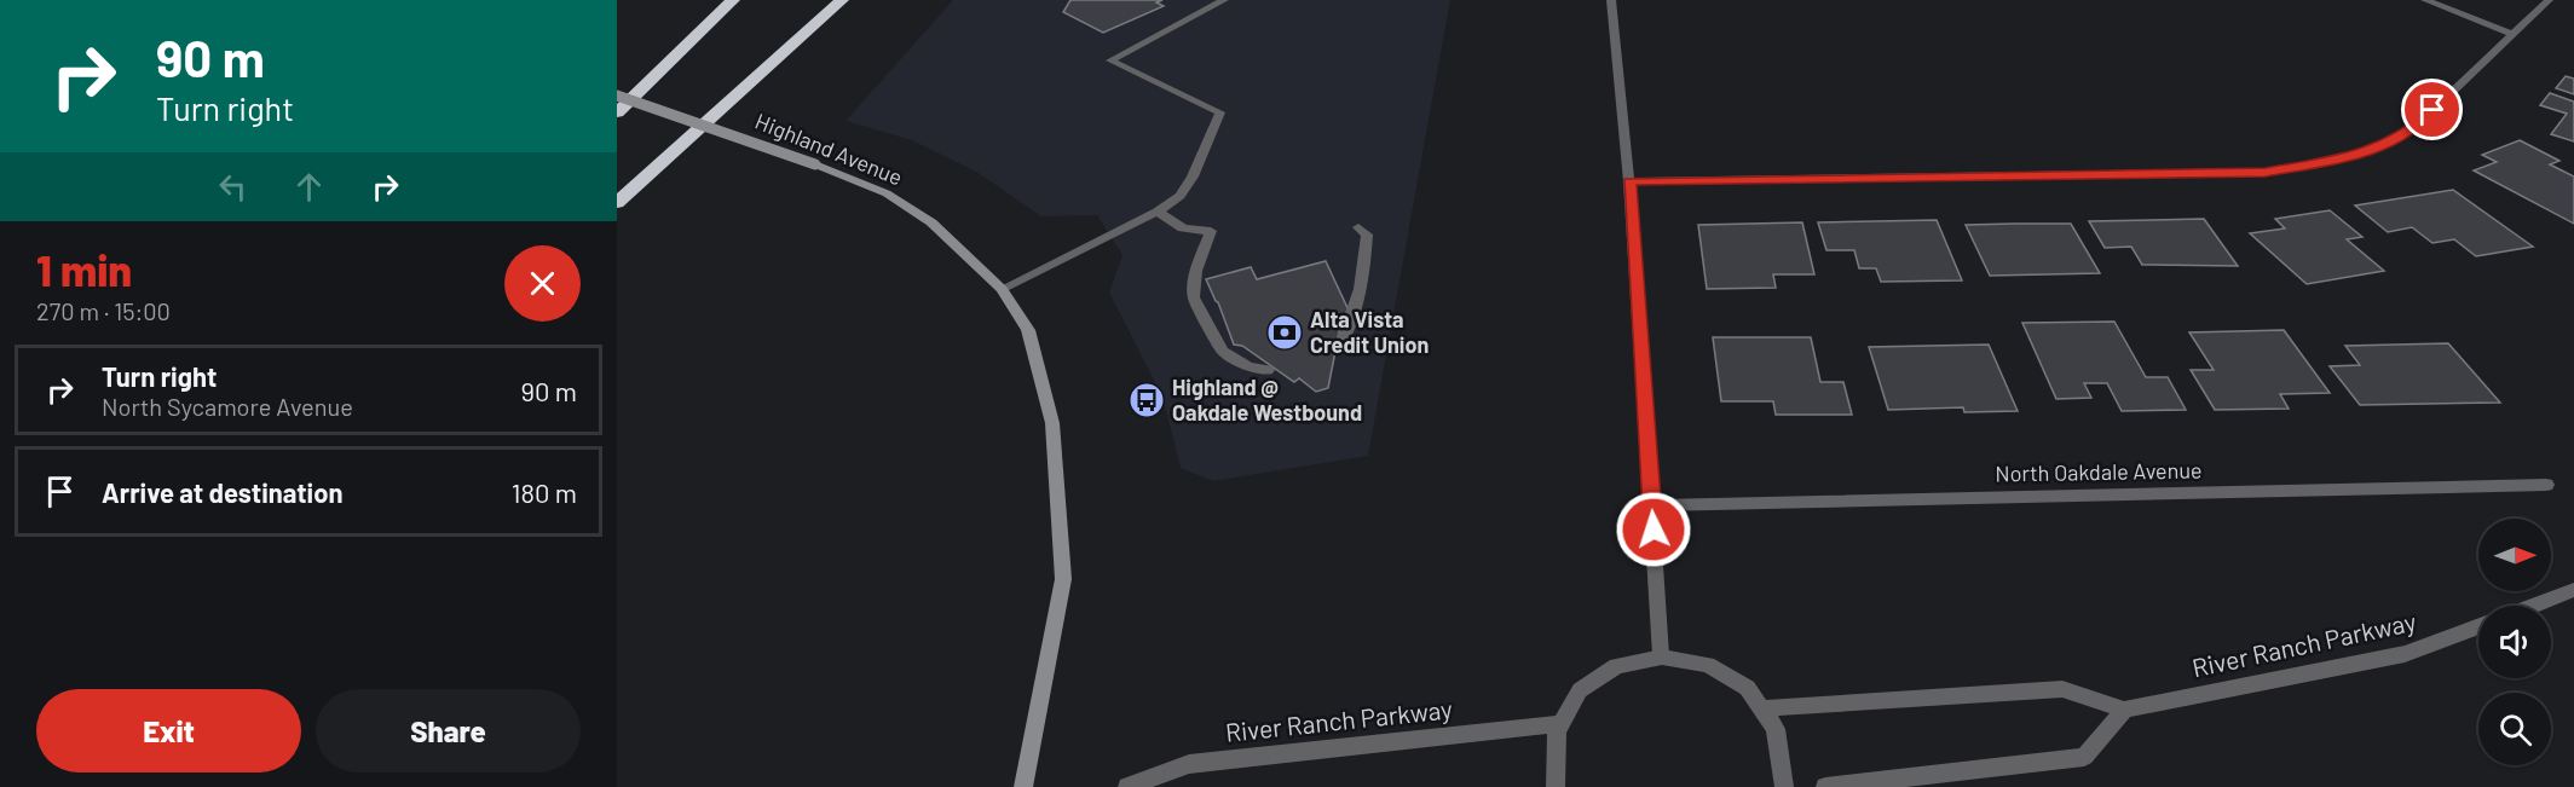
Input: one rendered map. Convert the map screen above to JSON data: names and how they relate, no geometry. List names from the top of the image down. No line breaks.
{"streets":{"main road":["Highland Avenue"],"street":["North Oakdale Avenue","River Ranch Parkway"]},"places":{"bank":["Alta Vista Credit Union"],"bus stop":["Highland @ Oakdale Westbound"]},"north":"right","page":{"turn":["90 m","Turn right"],"heading":["1 min","270 m · 15:00"],"list":[{"name":"Turn right","note":"North Sycamore Avenue","value":"90 m"},{"name":"Arrive at destination","value":"180 m"}],"buttons":["Exit","Share"]}}
